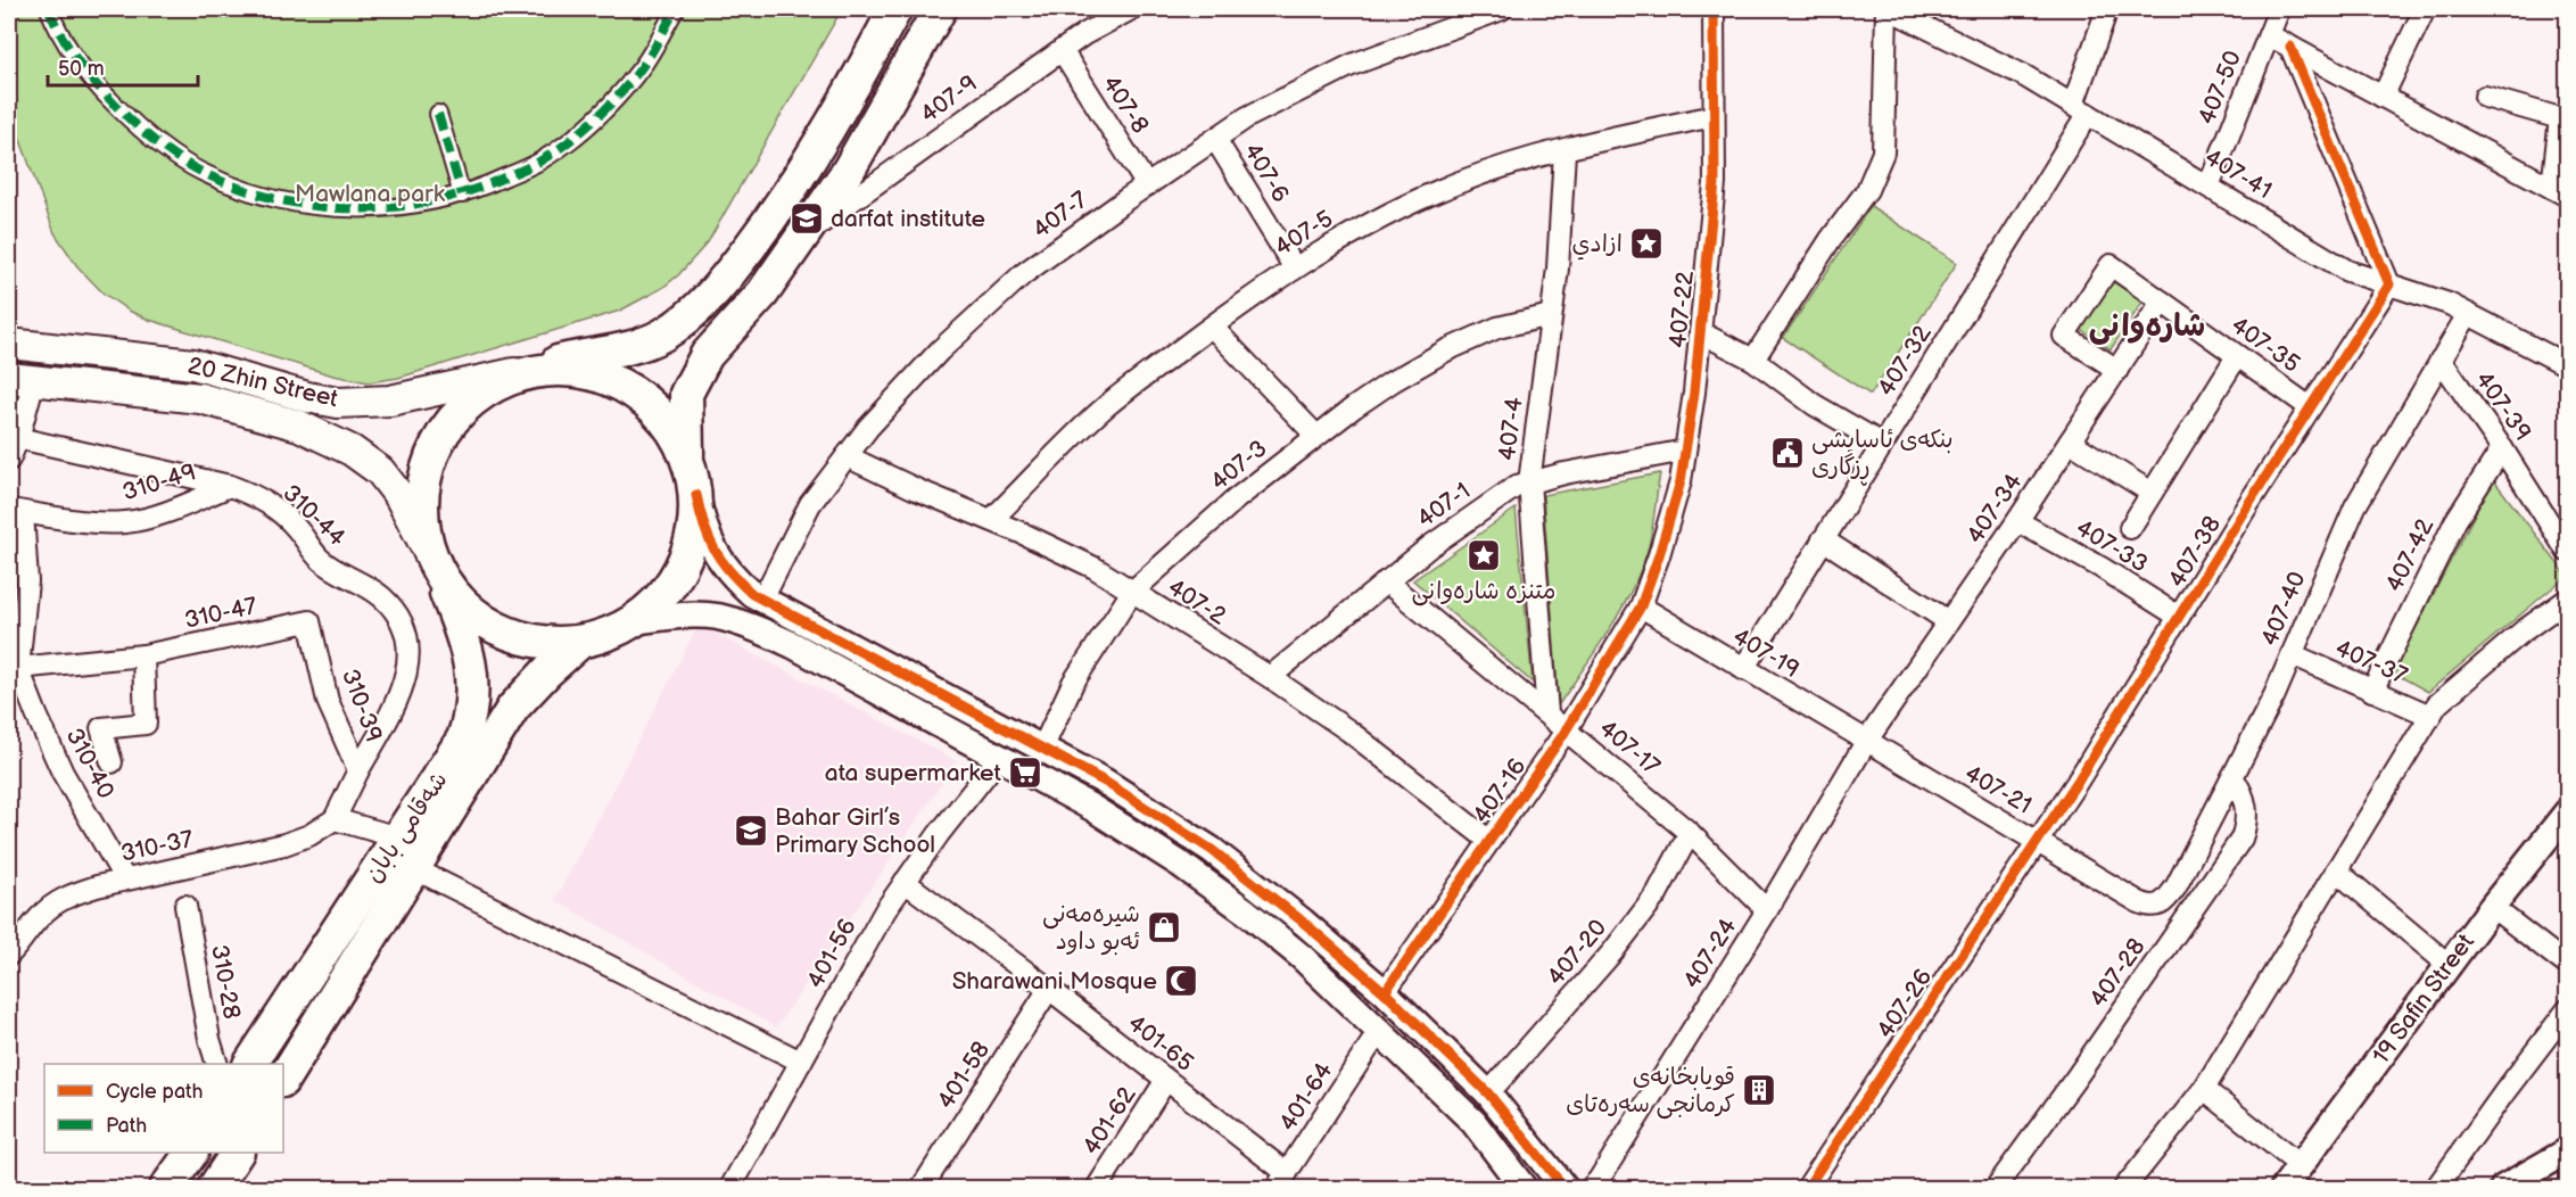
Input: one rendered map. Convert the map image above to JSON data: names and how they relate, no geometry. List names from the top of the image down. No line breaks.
{"streets":{"main road":["20 Zhin Street","شەقامی بابان"],"street":["407-50","407-9","407-8","407-6","407-41","407-7","407-5","407-22","407-35","407-32","407-39","407-4","407-3","310-49","407-1","407-34","310-44","407-33","407-38","407-42","407-2","407-40","310-47","407-19","407-37","310-39","407-17","310-40","407-21","407-16","310-37","407-20","401-56","407-24","407-28","310-28","19 Safin Street","407-26","401-65","401-58","401-64","401-62"]},"crossings":[["407-50","407-41"],["407-9","407-8"],["407-8","407-7"],["407-6","407-7"],["407-6","407-5"],["407-41","407-32"],["407-41","407-38"],["407-41","407-40"],["407-7","407-2"],["407-5","407-22"],["407-5","407-4"],["407-5","407-2"],["407-22","407-1"],["407-22","407-19"],["407-22","407-16"],["407-35","407-34"],["407-35","407-38"],["407-32","407-19"],["20 Zhin Street","شەقامی بابان"],["407-39","407-42"],["407-39","407-40"],["407-4","407-3"],["407-4","407-1"],["407-4","407-17"],["407-3","407-2"],["310-49","310-44"],["407-1","407-2"],["407-1","407-17"],["407-34","407-33"],["407-34","407-19"],["407-34","407-21"],["407-34","407-24"],["310-44","310-39"],["407-33","407-38"],["407-38","407-21"],["407-38","407-26"],["407-42","407-37"],["407-2","407-16"],["407-40","407-37"],["407-40","407-21"],["407-40","407-28"],["310-47","310-39"],["310-47","310-40"],["407-19","407-21"],["407-19","407-16"],["407-19","407-24"],["310-39","310-37"],["407-17","407-16"],["407-17","407-20"],["407-17","407-24"],["310-40","310-37"],["407-21","407-24"],["407-21","407-26"],["401-56","401-65"],["401-65","401-58"],["401-65","401-64"],["401-65","401-62"]],"districts":["شارەوانی"],"parks":["Mawlana park"],"places":{"school or university":["darfat institute","Bahar Girl’s Primary School"],"place":["ازادي","متنزه شارەوانی"],"public building":["بنکەی ئاسایشی ڕزگاری"],"supermarket":["ata supermarket"],"shop":["شیرەمەنی ئەبو داود"],"mosque":["Sharawani Mosque"],"building":["قویابخانەی کرمانجی سەرەتای"]},"legend":["Cycle path","Path"],"scale_bar":"50 m"}
